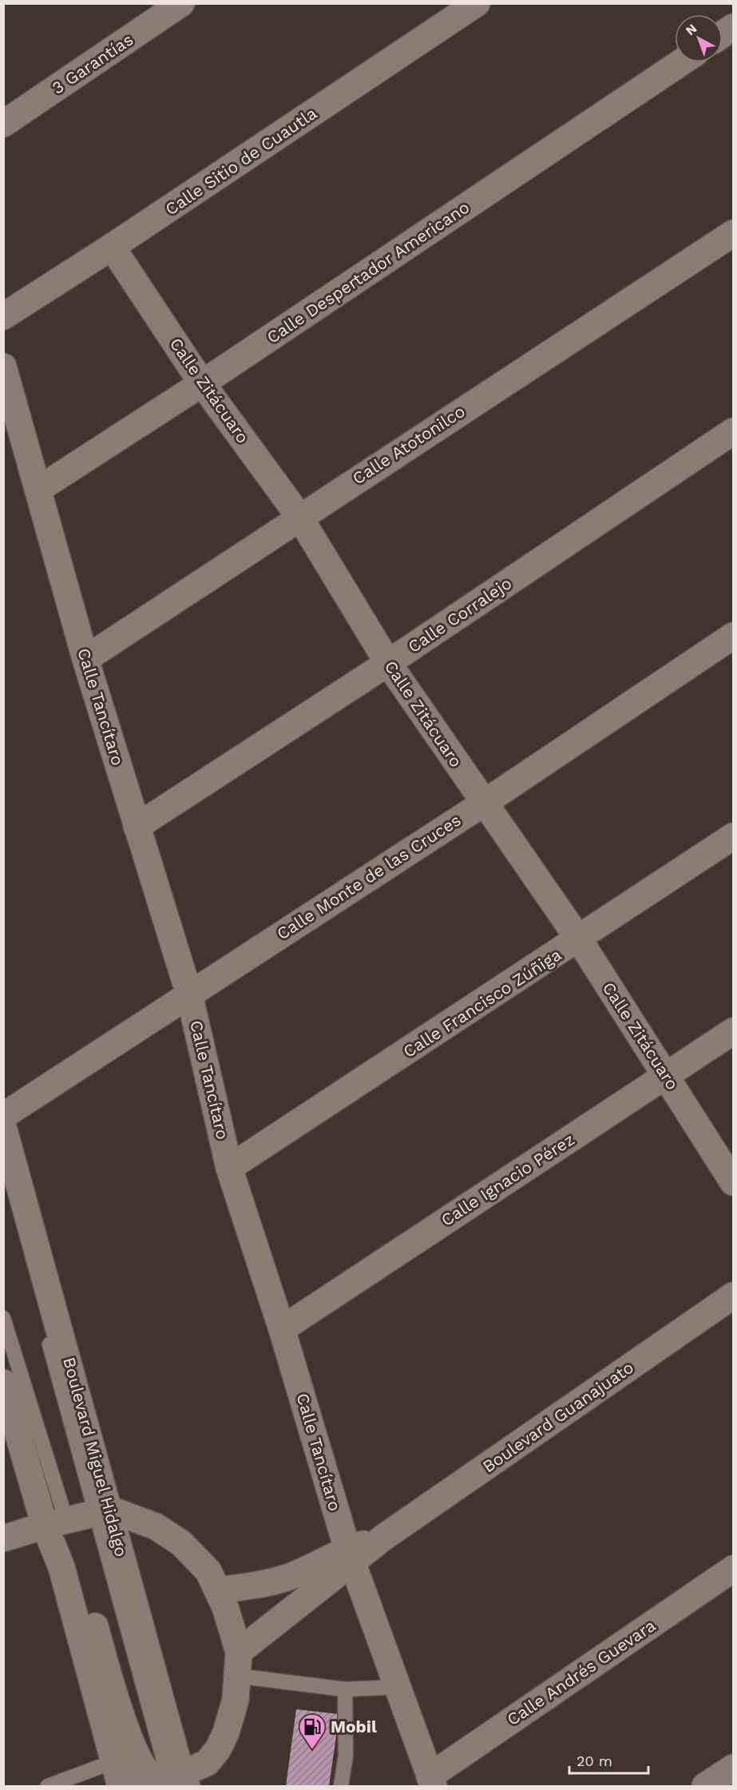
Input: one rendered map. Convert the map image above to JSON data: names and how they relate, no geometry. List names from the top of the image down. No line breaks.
{"streets":{"street":["3 Garantías","Calle Sitio de Cuautla","Calle Despertador Americano","Calle Zitácuaro","Calle Atotonilco","Calle Corralejo","Calle Tancítaro","Calle Monte de las Cruces","Calle Francisco Zúñiga","Calle Ignacio Pérez","Boulevard Guanajuato","Boulevard Miguel Hidalgo","Calle Andrés Guevara"]},"crossings":[["Calle Sitio de Cuautla","Calle Zitácuaro"],["Calle Despertador Americano","Calle Zitácuaro"],["Calle Despertador Americano","Calle Tancítaro"],["Calle Zitácuaro","Calle Atotonilco"],["Calle Zitácuaro","Calle Corralejo"],["Calle Zitácuaro","Calle Monte de las Cruces"],["Calle Zitácuaro","Calle Francisco Zúñiga"],["Calle Zitácuaro","Calle Ignacio Pérez"],["Calle Atotonilco","Calle Tancítaro"],["Calle Corralejo","Calle Tancítaro"],["Calle Tancítaro","Calle Monte de las Cruces"],["Calle Tancítaro","Calle Francisco Zúñiga"],["Calle Tancítaro","Calle Ignacio Pérez"],["Calle Tancítaro","Boulevard Guanajuato"],["Calle Tancítaro","Calle Andrés Guevara"]],"places":{"fuel station":["Mobil"]},"scale_bar":"20 m","north":"top left"}
